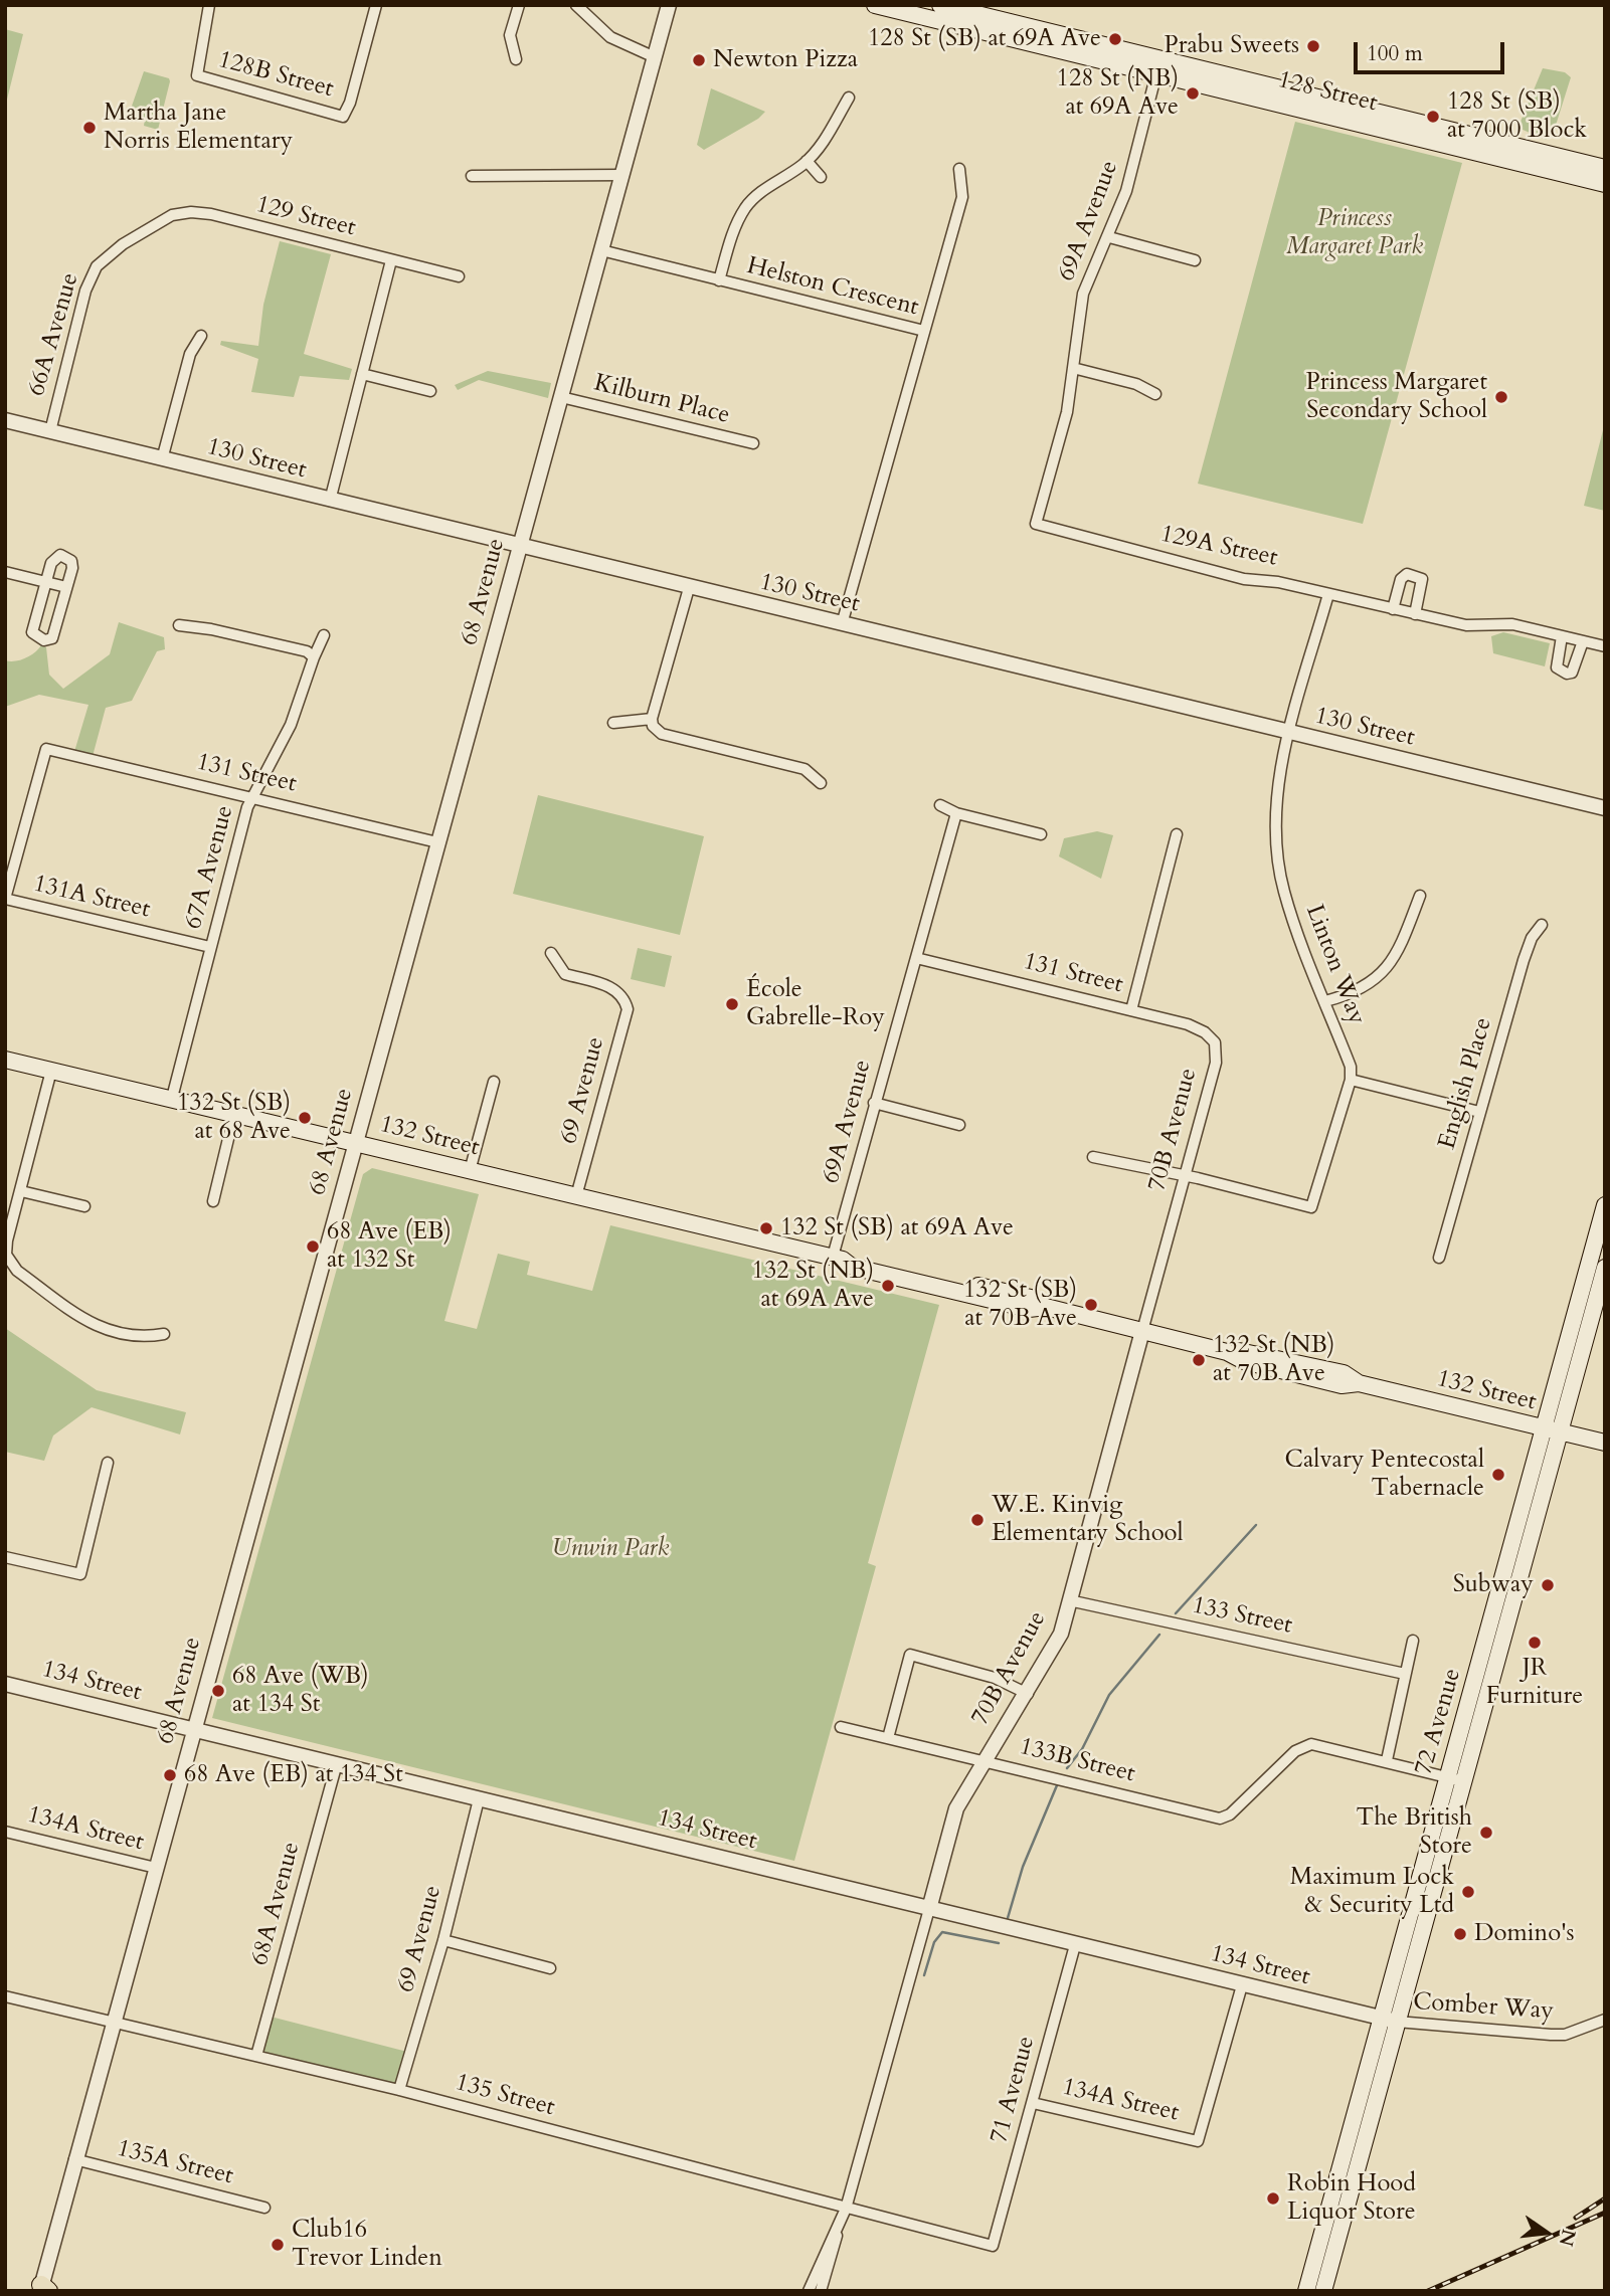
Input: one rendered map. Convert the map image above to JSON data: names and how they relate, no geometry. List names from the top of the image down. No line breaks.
{"streets":{"main road":["128 Street","132 Street","72 Avenue"],"street":["128B Street","129 Street","69A Avenue","Helston Crescent","66A Avenue","Kilburn Place","130 Street","129A Street","68 Avenue","131 Street","67A Avenue","131A Street","Linton Way","English Place","69 Avenue","70B Avenue","133 Street","134 Street","133B Street","134A Street","68A Avenue","Comber Way","71 Avenue","135 Street","135A Street"]},"crossings":[["128 Street","69A Avenue"],["129 Street","66A Avenue"],["69A Avenue","129A Street"],["69A Avenue","131 Street"],["69A Avenue","132 Street"],["Helston Crescent","130 Street"],["Helston Crescent","68 Avenue"],["66A Avenue","130 Street"],["Kilburn Place","68 Avenue"],["130 Street","68 Avenue"],["130 Street","Linton Way"],["68 Avenue","131 Street"],["68 Avenue","132 Street"],["68 Avenue","134 Street"],["68 Avenue","134A Street"],["68 Avenue","135 Street"],["68 Avenue","135A Street"],["131 Street","67A Avenue"],["131 Street","131A Street"],["131 Street","70B Avenue"],["67A Avenue","131A Street"],["67A Avenue","132 Street"],["69 Avenue","132 Street"],["69 Avenue","134 Street"],["69 Avenue","135 Street"],["70B Avenue","132 Street"],["70B Avenue","133 Street"],["70B Avenue","134 Street"],["70B Avenue","133B Street"],["70B Avenue","135 Street"],["132 Street","72 Avenue"],["134 Street","72 Avenue"],["134 Street","134A Street"],["134 Street","68A Avenue"],["134 Street","Comber Way"],["134 Street","71 Avenue"],["72 Avenue","Comber Way"],["134A Street","71 Avenue"],["68A Avenue","135 Street"],["71 Avenue","135 Street"]],"parks":["Princess Margaret Park","Unwin Park"],"places":["128 St (SB) at 69A Ave","Prabu Sweets","Newton Pizza","128 St (NB) at 69A Ave","128 St (SB) at 7000 Block","Martha Jane Norris Elementary","Princess Margaret Secondary School","École Gabrelle-Roy","132 St (SB) at 68 Ave","132 St (SB) at 69A Ave","68 Ave (EB) at 132 St","132 St (NB) at 69A Ave","132 St (SB) at 70B Ave","132 St (NB) at 70B Ave","Calvary Pentecostal Tabernacle","W.E. Kinvig Elementary School","Subway","JR Furniture","68 Ave (WB) at 134 St","68 Ave (EB) at 134 St","The British Store","Maximum Lock & Security Ltd","Domino's","Robin Hood Liquor Store","Club16 Trevor Linden"],"scale_bar":"100 m","north":"right"}
